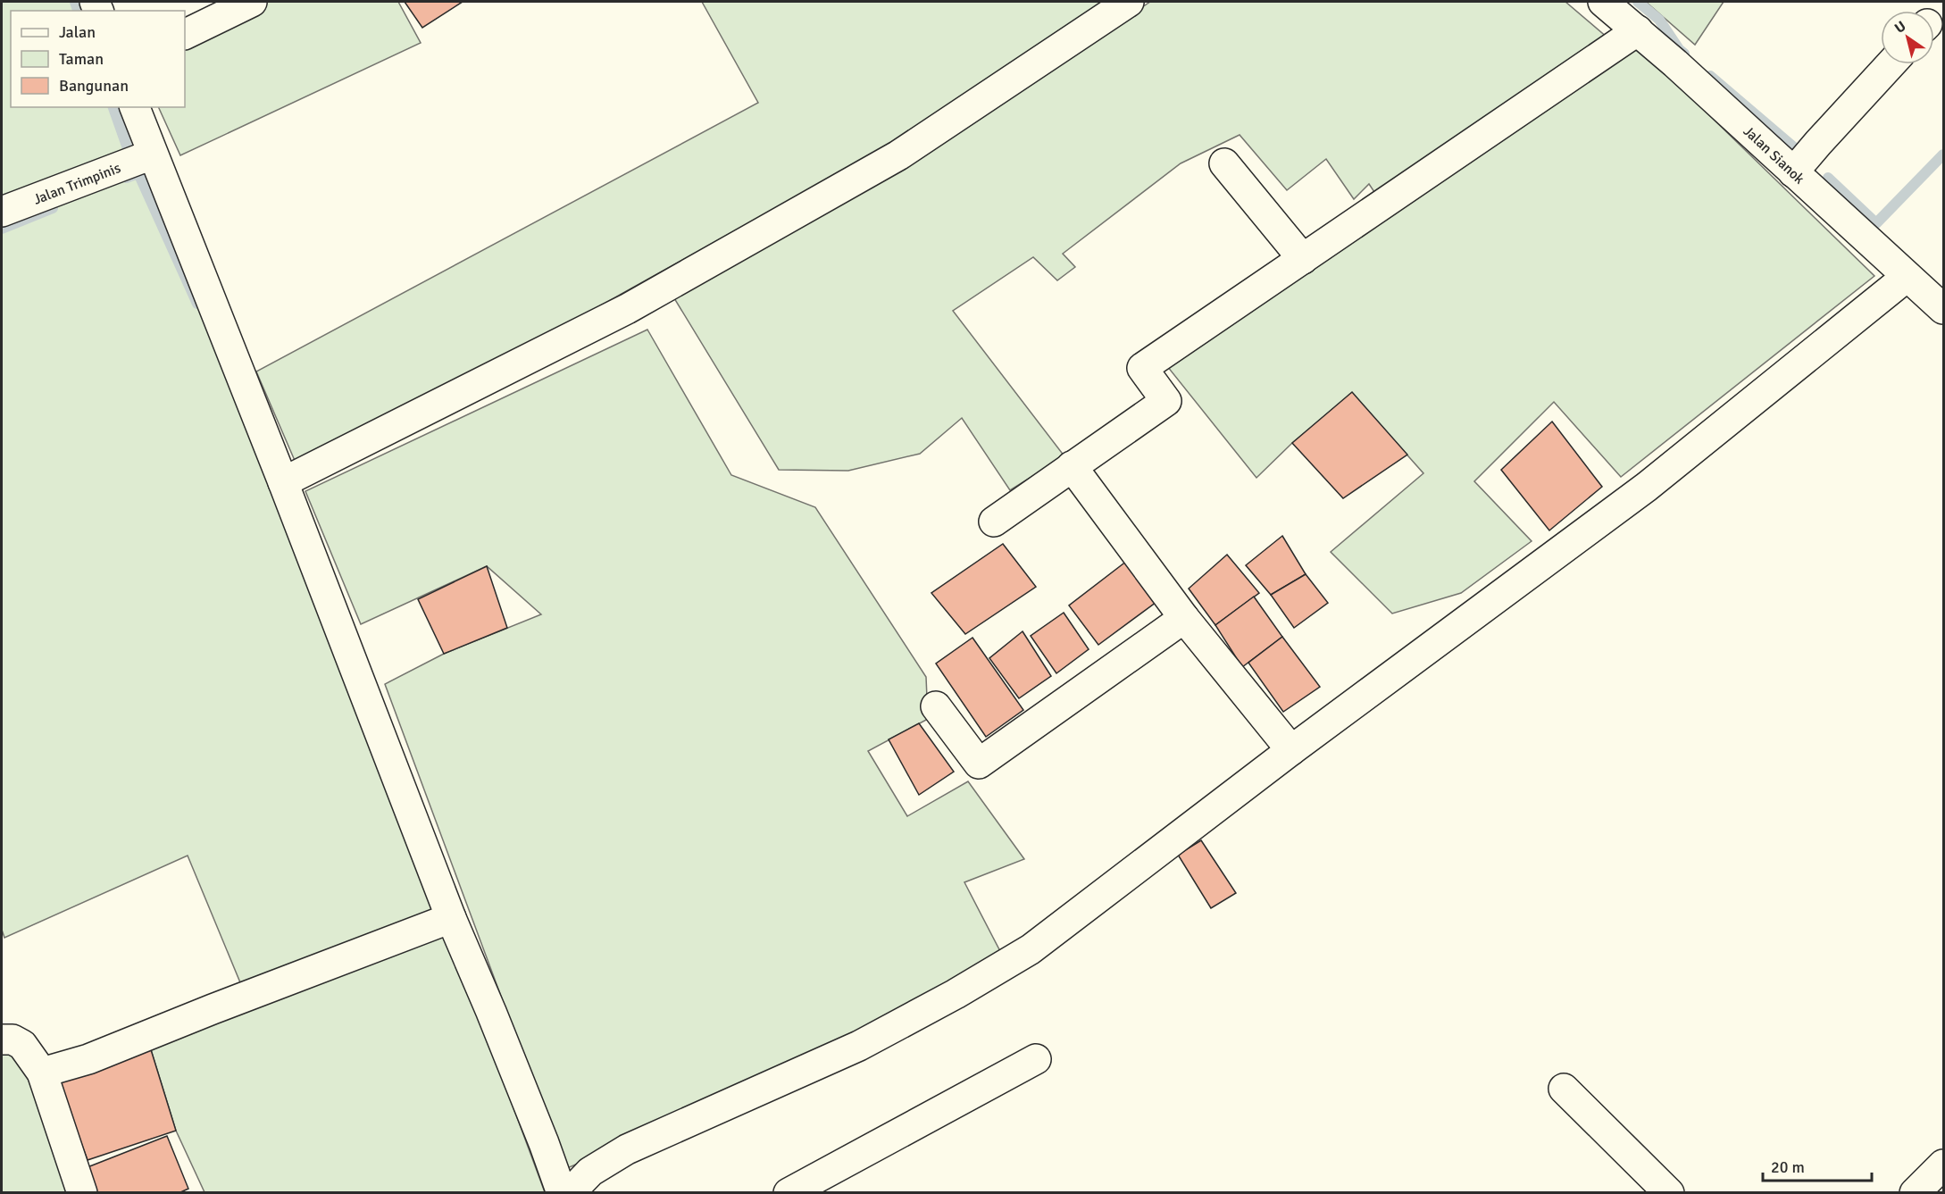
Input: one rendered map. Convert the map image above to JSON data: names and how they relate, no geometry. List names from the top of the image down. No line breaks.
{"streets":{"street":["Jalan Sianok","Jalan Trimpinis"]},"legend":["Jalan","Taman","Bangunan"],"scale_bar":"20 m","north":"top left"}
